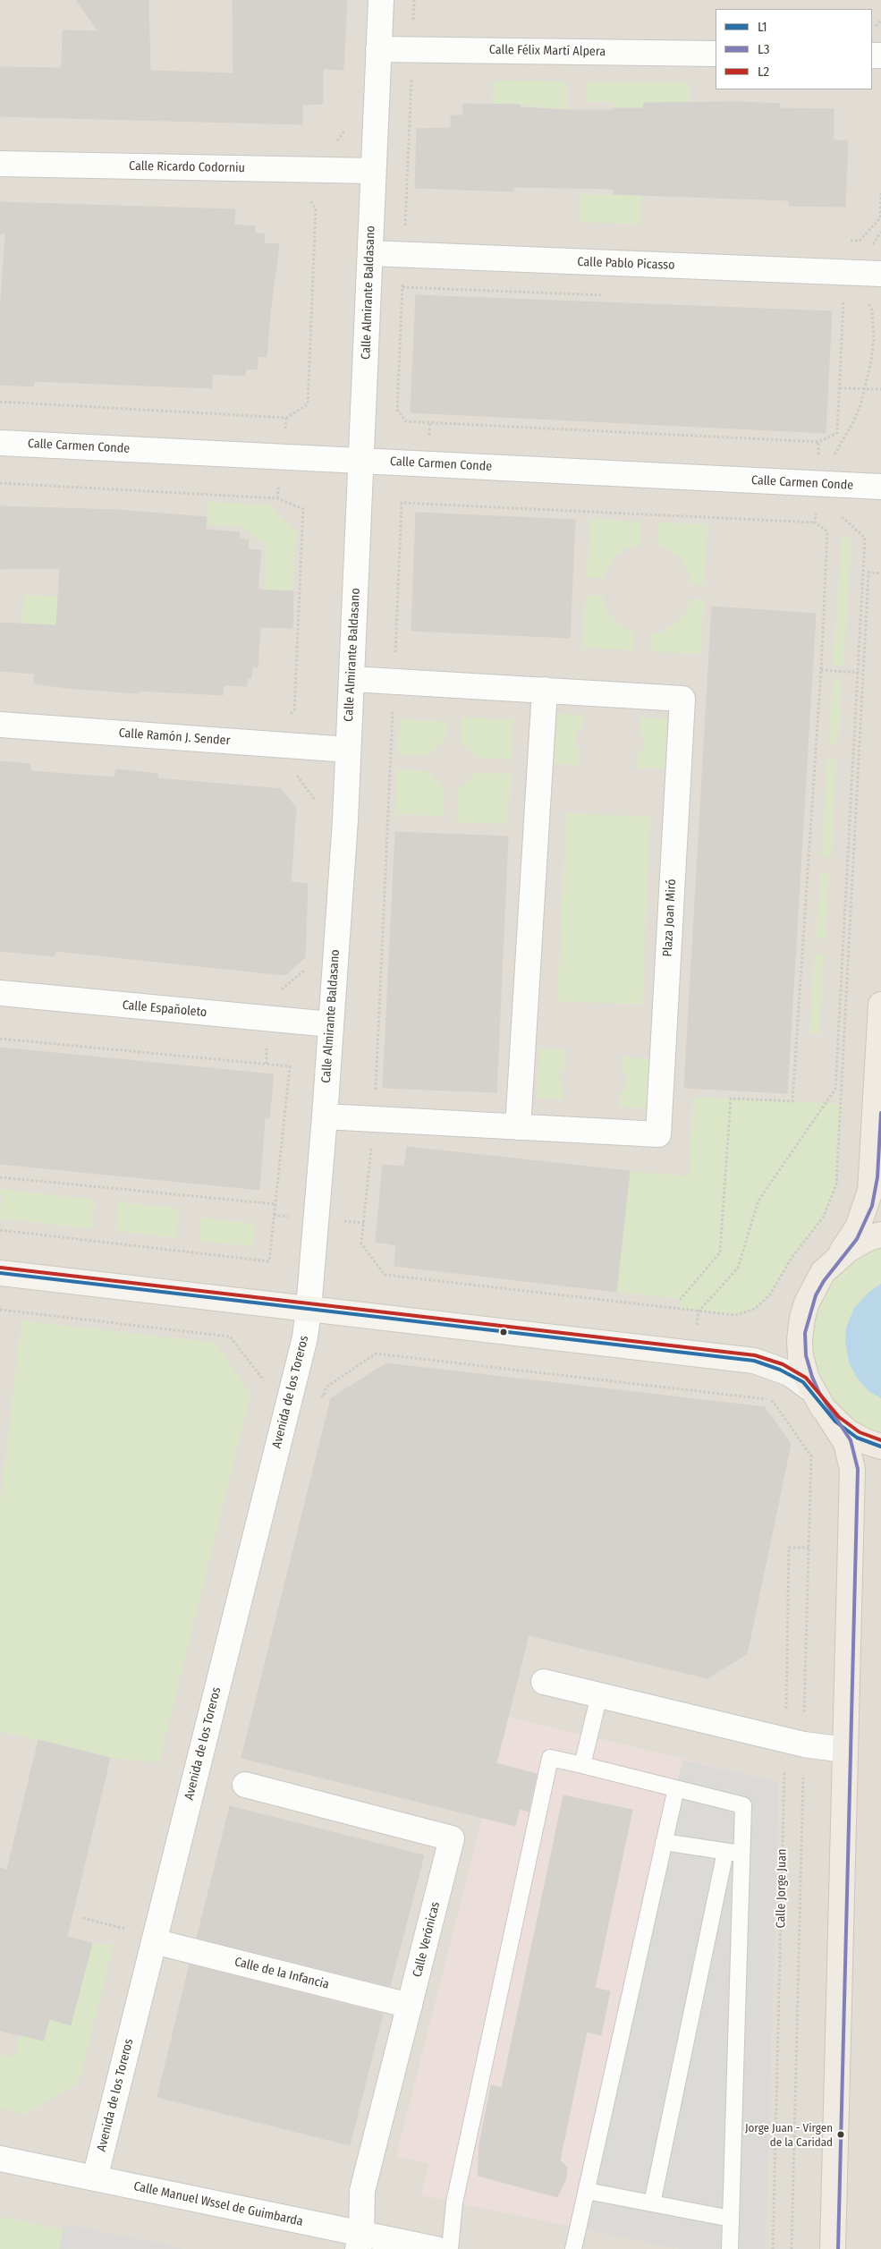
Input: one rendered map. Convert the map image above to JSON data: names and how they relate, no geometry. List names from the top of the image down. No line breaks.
{"streets":{"street":["Calle Félix Martí Alpera","Calle Ricardo Codorniu","Calle Pablo Picasso","Calle Almirante Baldasano","Calle Carmen Conde","Calle Ramón J. Sender","Plaza Joan Miró","Calle Españoleto","Avenida de los Toreros","Calle Verónicas","Calle de la Infancia","Calle Manuel Wssel de Guimbarda"],"path":["Calle Jorge Juan"]},"crossings":[["Calle Félix Martí Alpera","Calle Almirante Baldasano"],["Calle Ricardo Codorniu","Calle Almirante Baldasano"],["Calle Pablo Picasso","Calle Almirante Baldasano"],["Calle Almirante Baldasano","Calle Carmen Conde"],["Calle Almirante Baldasano","Calle Ramón J. Sender"],["Calle Almirante Baldasano","Plaza Joan Miró"],["Calle Almirante Baldasano","Calle Españoleto"],["Calle Almirante Baldasano","Avenida de los Toreros"],["Avenida de los Toreros","Calle de la Infancia"],["Avenida de los Toreros","Calle Manuel Wssel de Guimbarda"],["Calle Verónicas","Calle de la Infancia"],["Calle Verónicas","Calle Manuel Wssel de Guimbarda"]],"places":["Jorge Juan - Virgen de la Caridad"],"lines":["transit line L3","transit line L2","transit line L1"],"legend":["L1","L3","L2"]}
